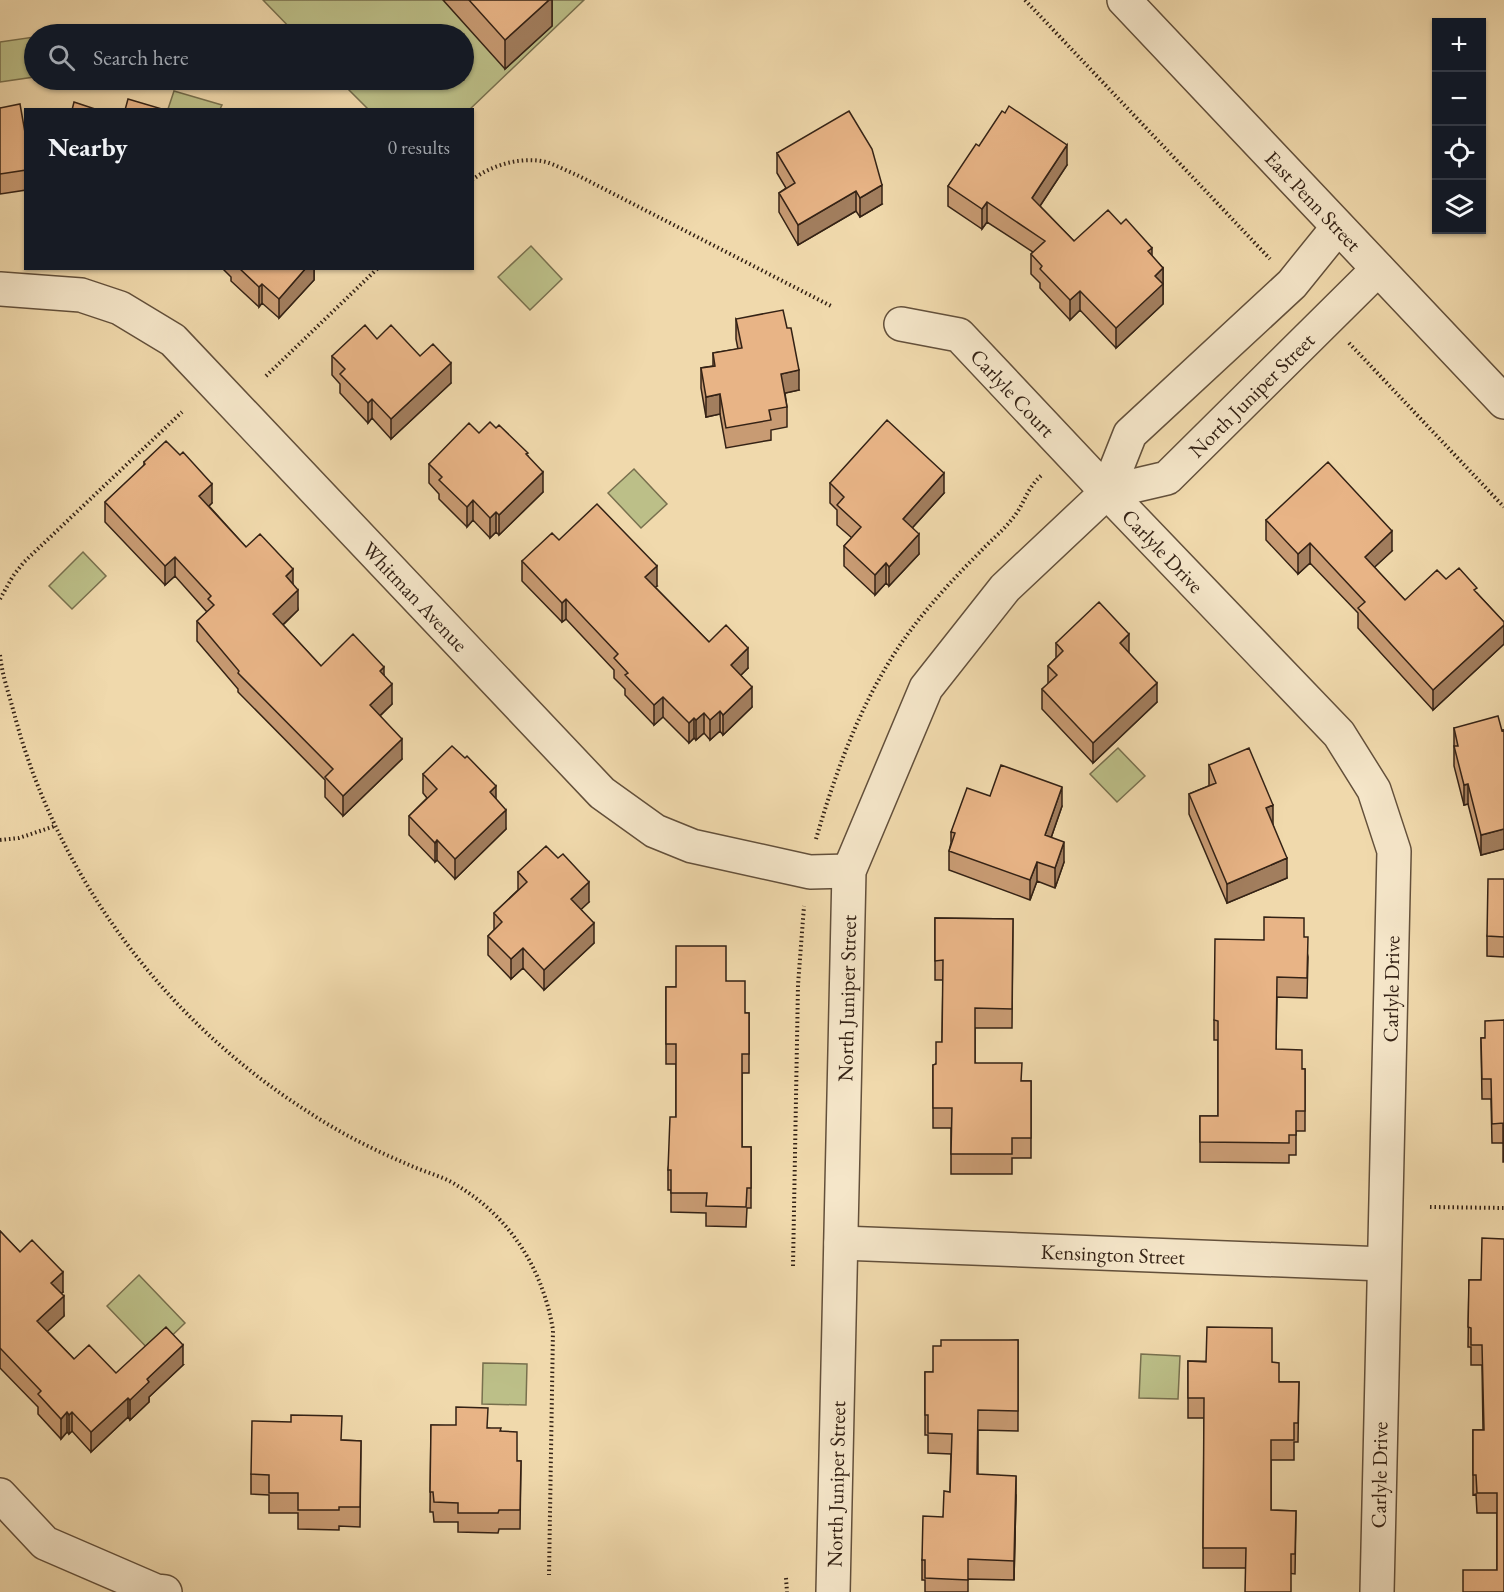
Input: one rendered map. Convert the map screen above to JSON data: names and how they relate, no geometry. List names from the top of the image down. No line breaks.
{"streets":{"street":["East Penn Street","Carlyle Court","North Juniper Street","Carlyle Drive","Whitman Avenue","Kensington Street"]},"crossings":[["East Penn Street","North Juniper Street"],["Carlyle Court","North Juniper Street"],["Carlyle Court","Carlyle Drive"],["North Juniper Street","Carlyle Drive"],["North Juniper Street","Whitman Avenue"],["North Juniper Street","Kensington Street"],["Carlyle Drive","Kensington Street"]],"page":{"map_buttons":["+","−"],"search":"Search here","heading":["Nearby","0 results"]}}
